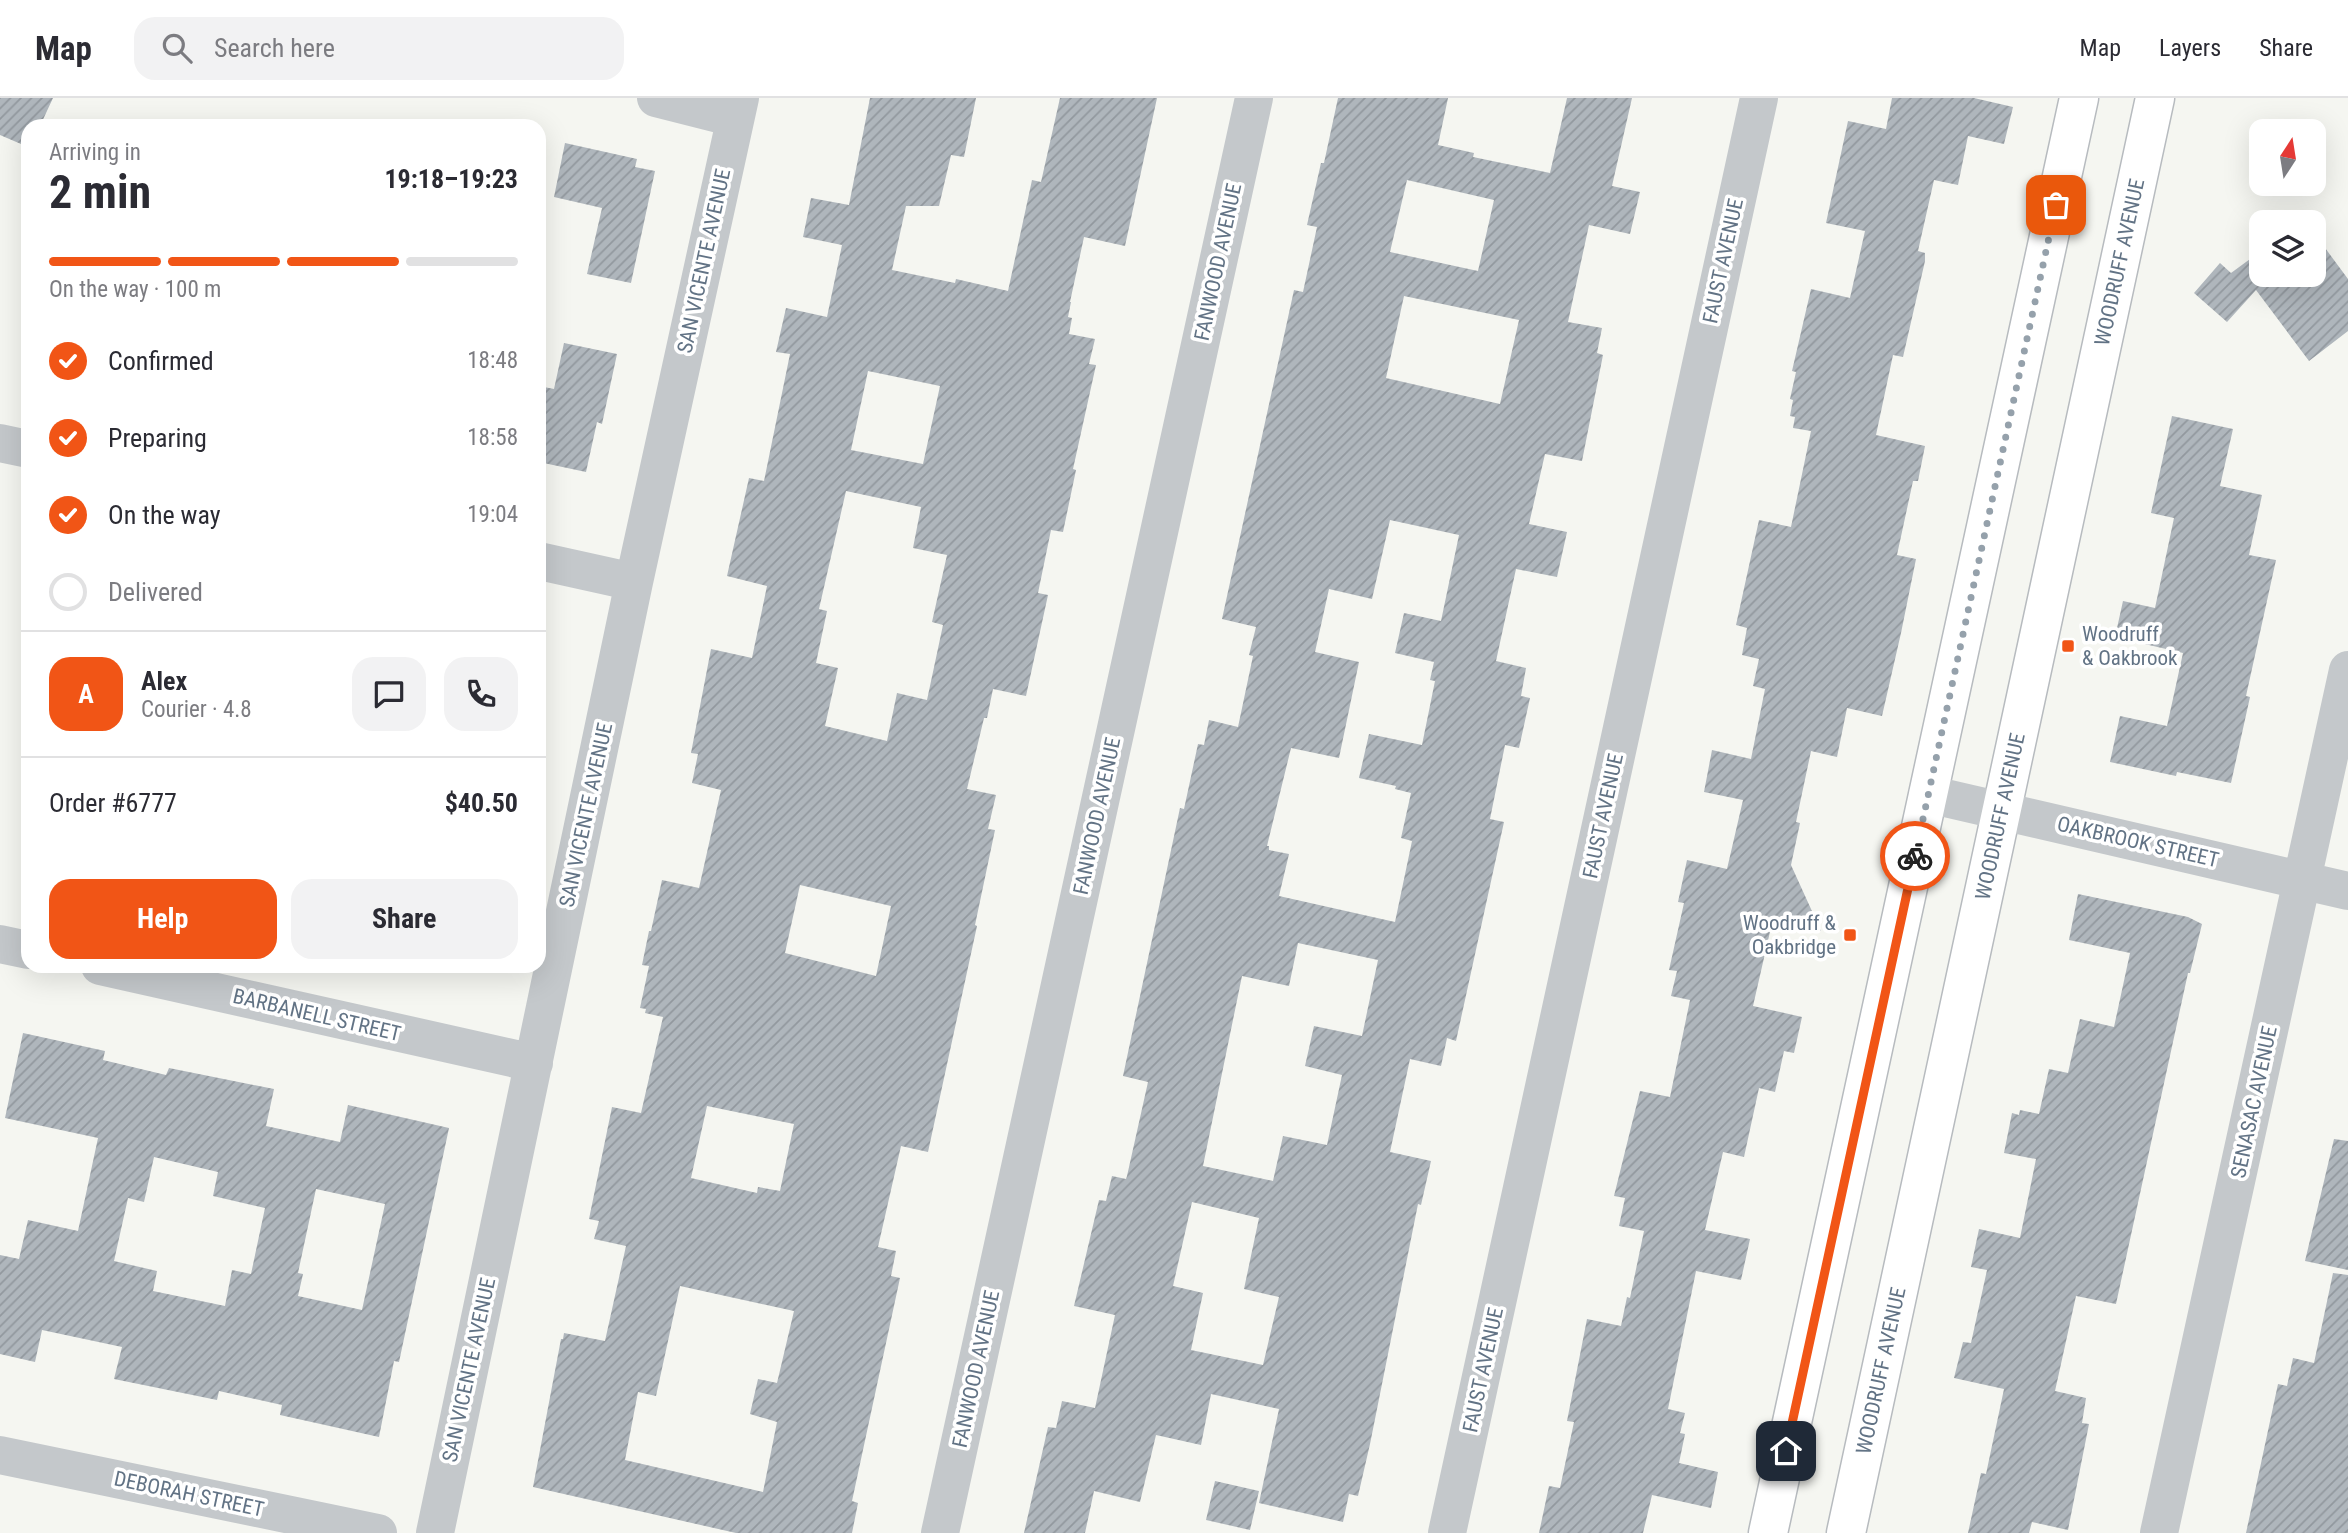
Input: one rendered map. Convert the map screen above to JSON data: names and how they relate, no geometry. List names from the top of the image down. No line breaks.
{"streets":{"main road":["WOODRUFF AVENUE"],"street":["SAN VICENTE AVENUE","FAUST AVENUE","FANWOOD AVENUE","OAKBROOK STREET","BARBANELL STREET","SENASAC AVENUE","DEBORAH STREET"]},"crossings":[["SAN VICENTE AVENUE","BARBANELL STREET"],["WOODRUFF AVENUE","OAKBROOK STREET"],["OAKBROOK STREET","SENASAC AVENUE"]],"places":{"transit":["Woodruff & Oakbrook","Woodruff & Oakbridge"]},"north":"top","page":{"header":"Map","search":"Search here","nav":["Map","Layers","Share"],"heading":["2 min","Arriving in","19:18–19:23"],"panel":["Alex","Courier · 4.8","Order #6777","$40.50"],"bar":"On the way · 100 m","list":[["Confirmed","18:48"],["Preparing","18:58"],["On the way","19:04"],"Delivered"],"round":"A","buttons":["Help","Share"]}}
